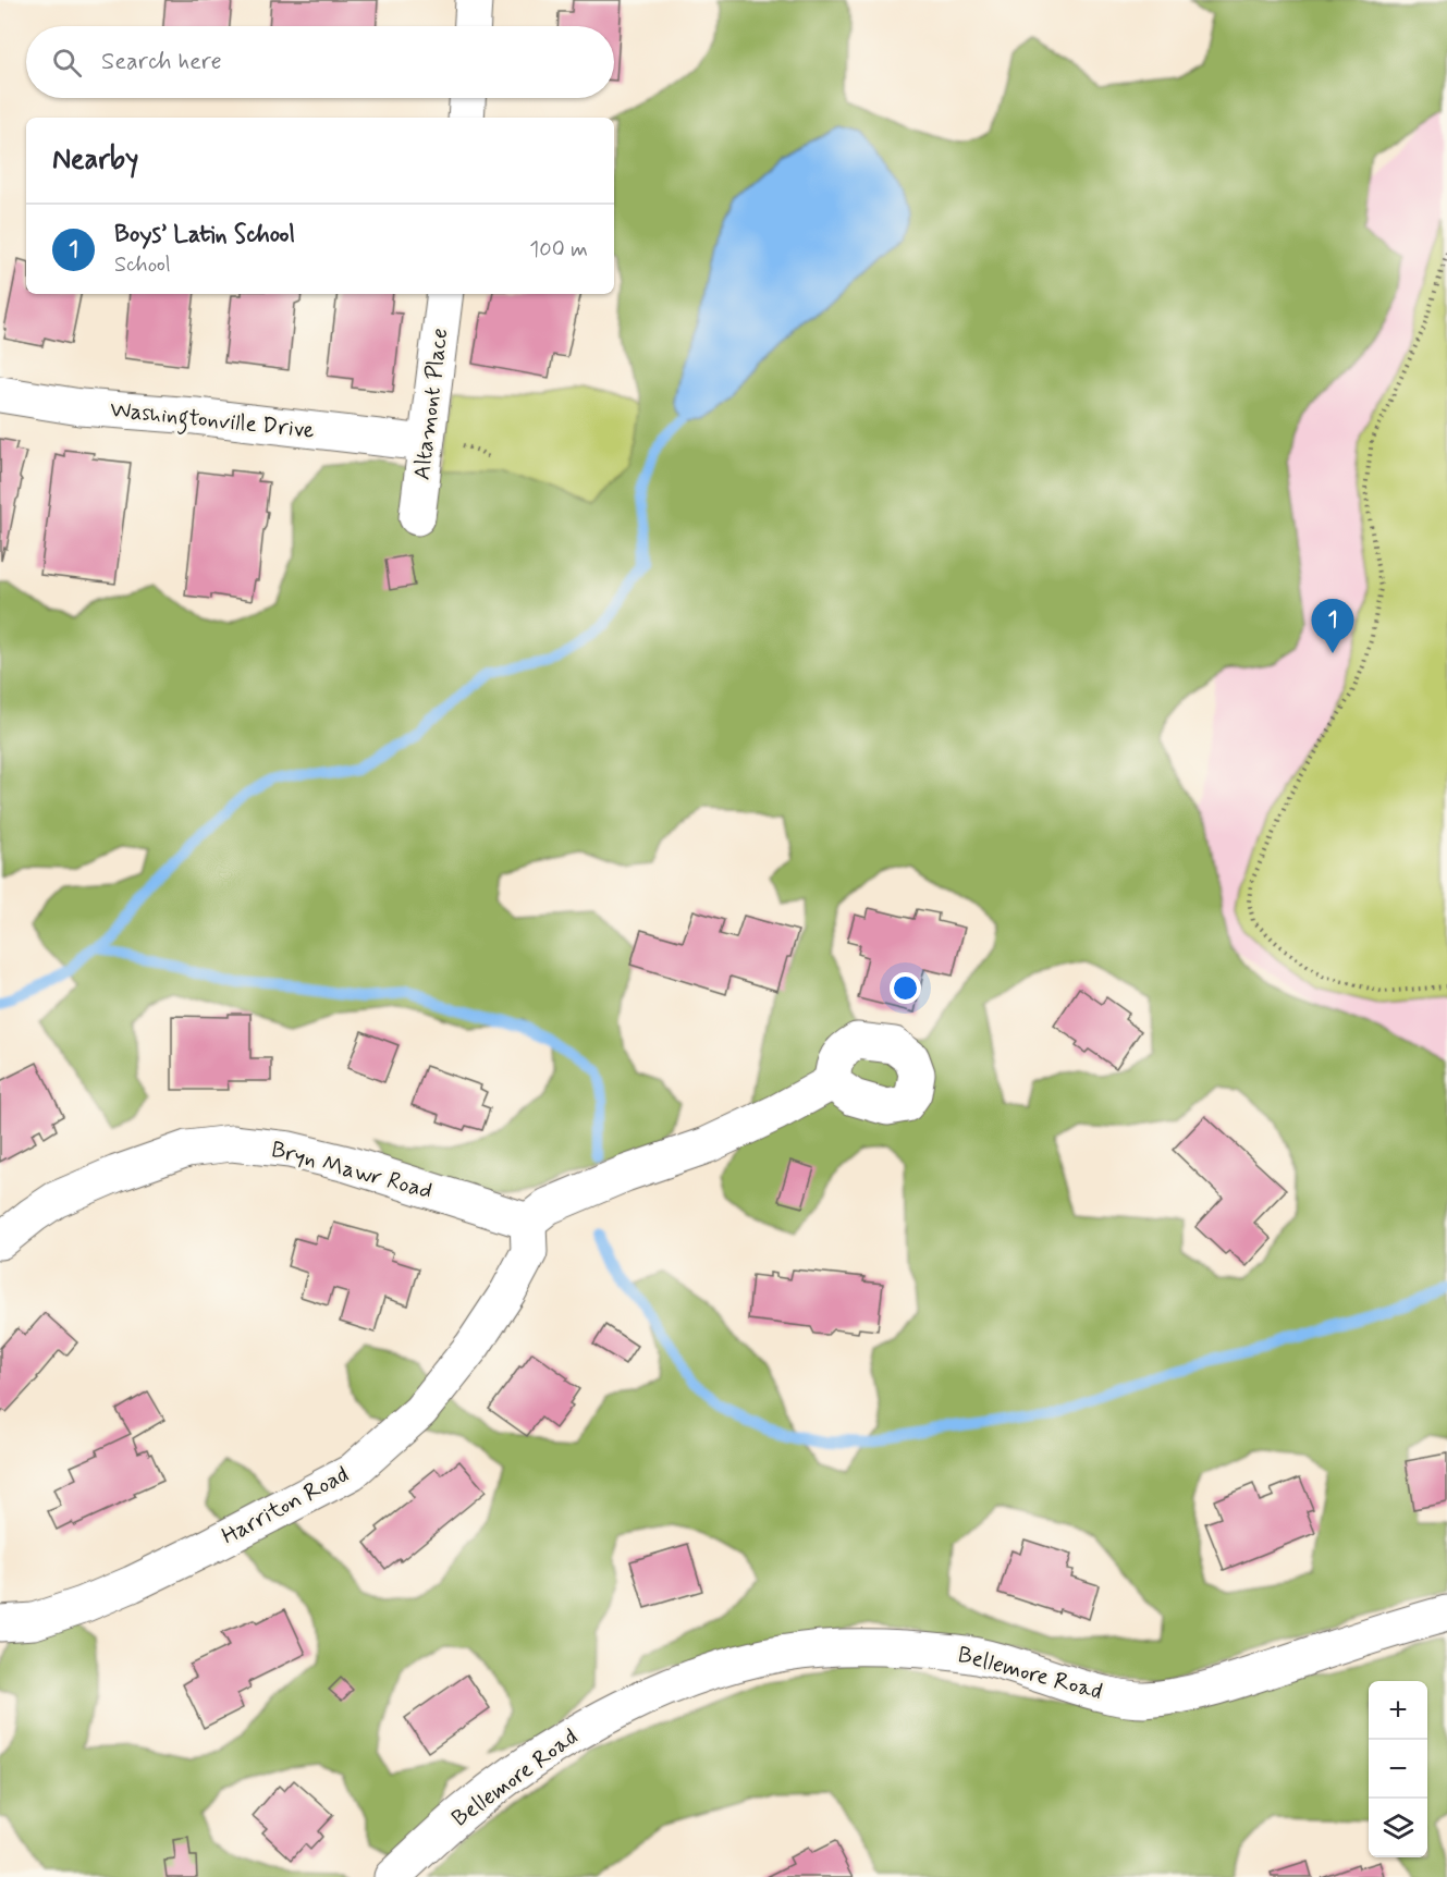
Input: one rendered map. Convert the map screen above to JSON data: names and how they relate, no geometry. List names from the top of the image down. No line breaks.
{"streets":{"street":["Altamont Place","Washingtonville Drive","Bryn Mawr Road","Harriton Road","Bellemore Road"]},"crossings":[["Altamont Place","Washingtonville Drive"],["Bryn Mawr Road","Harriton Road"]],"page":{"search":"Search here","heading":"Nearby","list":[{"mark":"1","name":"Boys’ Latin School","note":"School","value":"100 m"}],"pins":"1","map_buttons":["+","−"]}}
